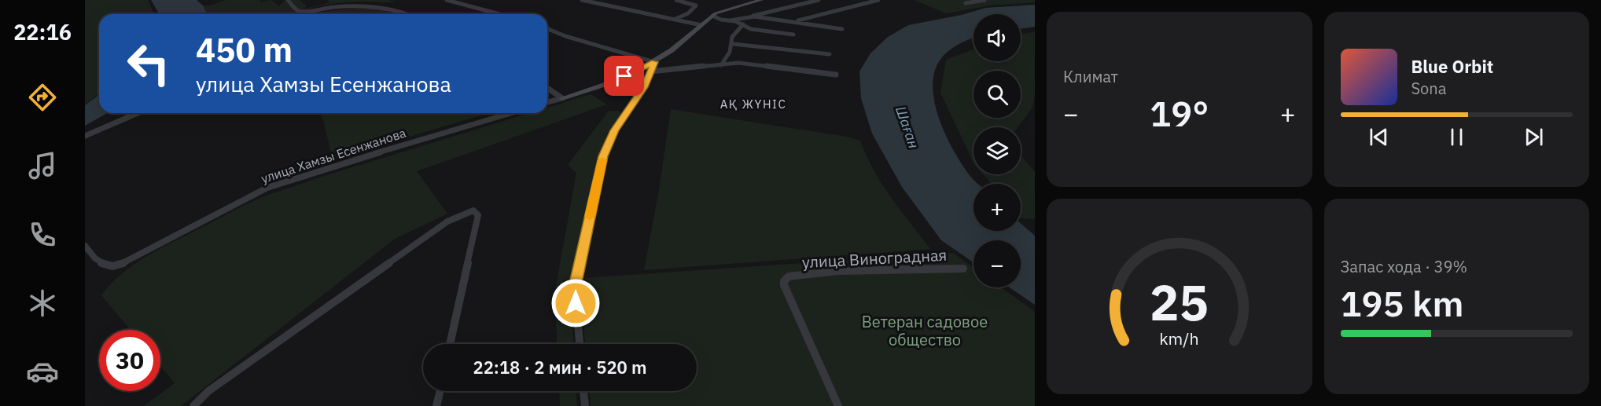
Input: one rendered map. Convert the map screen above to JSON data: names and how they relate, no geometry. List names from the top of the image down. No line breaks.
{"streets":{"street":["улица Хамзы Есенжанова","улица Виноградная"]},"districts":["АҚ ЖҮНІС"],"water":["Шаған"],"parks":["Ветеран садовое общество"],"page":{"tabs":"22:16","tile":["Климат",["Запас хода · 39%","195 km"]],"map_buttons":["+","−"],"turn":["450 m","улица Хамзы Есенжанова"],"song":["Blue Orbit","Sona"],"heat":["−","19°","+"],"limit":"30","trip":"22:18 · 2 мин · 520 m","gauge":["25","km/h"]}}
